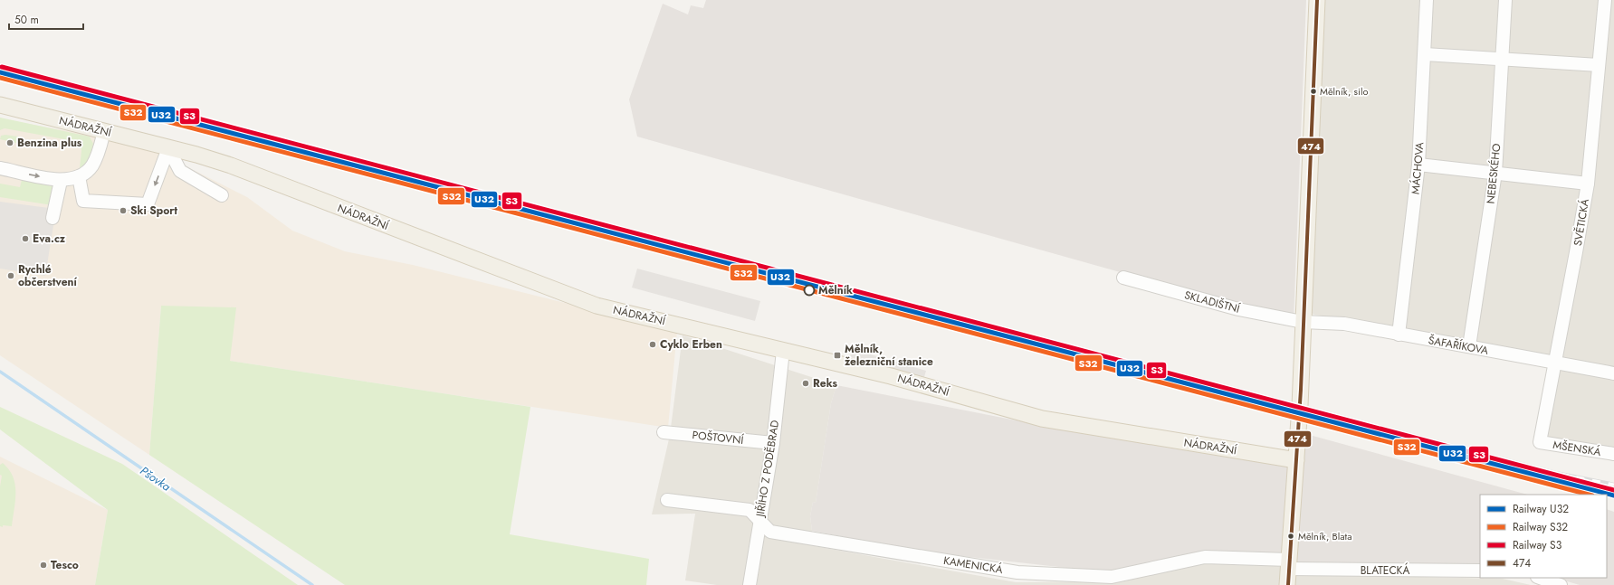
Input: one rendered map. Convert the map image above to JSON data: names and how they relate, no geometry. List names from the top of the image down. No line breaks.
{"streets":{"main road":["NÁDRAŽNÍ"],"street":["MÁCHOVA","NEBESKÉHO","SVĚTICKÁ","SKLADIŠTNÍ","ŠAFAŘÍKOVA","POŠTOVNÍ","MŠENSKÁ","JIŘÍHO Z PODĚBRAD","KAMENICKÁ","BLATECKÁ"]},"crossings":[["NÁDRAŽNÍ","JIŘÍHO Z PODĚBRAD"],["MÁCHOVA","ŠAFAŘÍKOVA"],["NEBESKÉHO","ŠAFAŘÍKOVA"],["SVĚTICKÁ","ŠAFAŘÍKOVA"],["SVĚTICKÁ","MŠENSKÁ"],["SKLADIŠTNÍ","ŠAFAŘÍKOVA"],["POŠTOVNÍ","JIŘÍHO Z PODĚBRAD"],["JIŘÍHO Z PODĚBRAD","KAMENICKÁ"],["KAMENICKÁ","BLATECKÁ"]],"water":["Pšovka"],"places":{"other":["Mělník, silo","Benzina plus","Ski Sport","Eva.cz","Rychlé občerstvení","Mělník","Cyklo Erben","Reks","Mělník, Blata","Tesco"],"transit":["Mělník, železniční stanice"]},"lines":["transit line 474","rail line S3","rail line U32","rail line S32"],"legend":["Railway U32","Railway S32","Railway S3","474"],"scale_bar":"50 m"}
